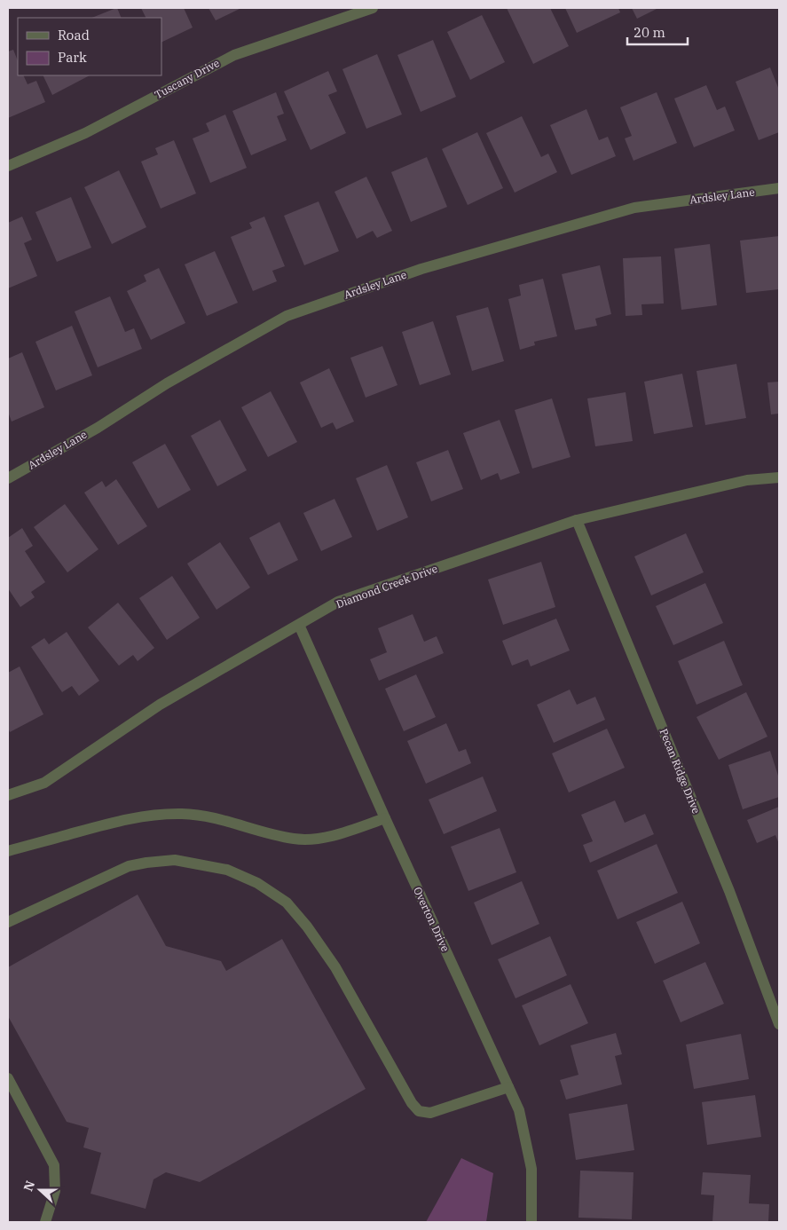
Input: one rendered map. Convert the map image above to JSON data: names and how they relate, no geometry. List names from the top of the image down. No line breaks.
{"streets":{"street":["Tuscany Drive","Ardsley Lane","Diamond Creek Drive","Pecan Ridge Drive","Overton Drive"]},"crossings":[["Diamond Creek Drive","Pecan Ridge Drive"],["Diamond Creek Drive","Overton Drive"]],"legend":["Road","Park"],"scale_bar":"20 m","north":"left"}
